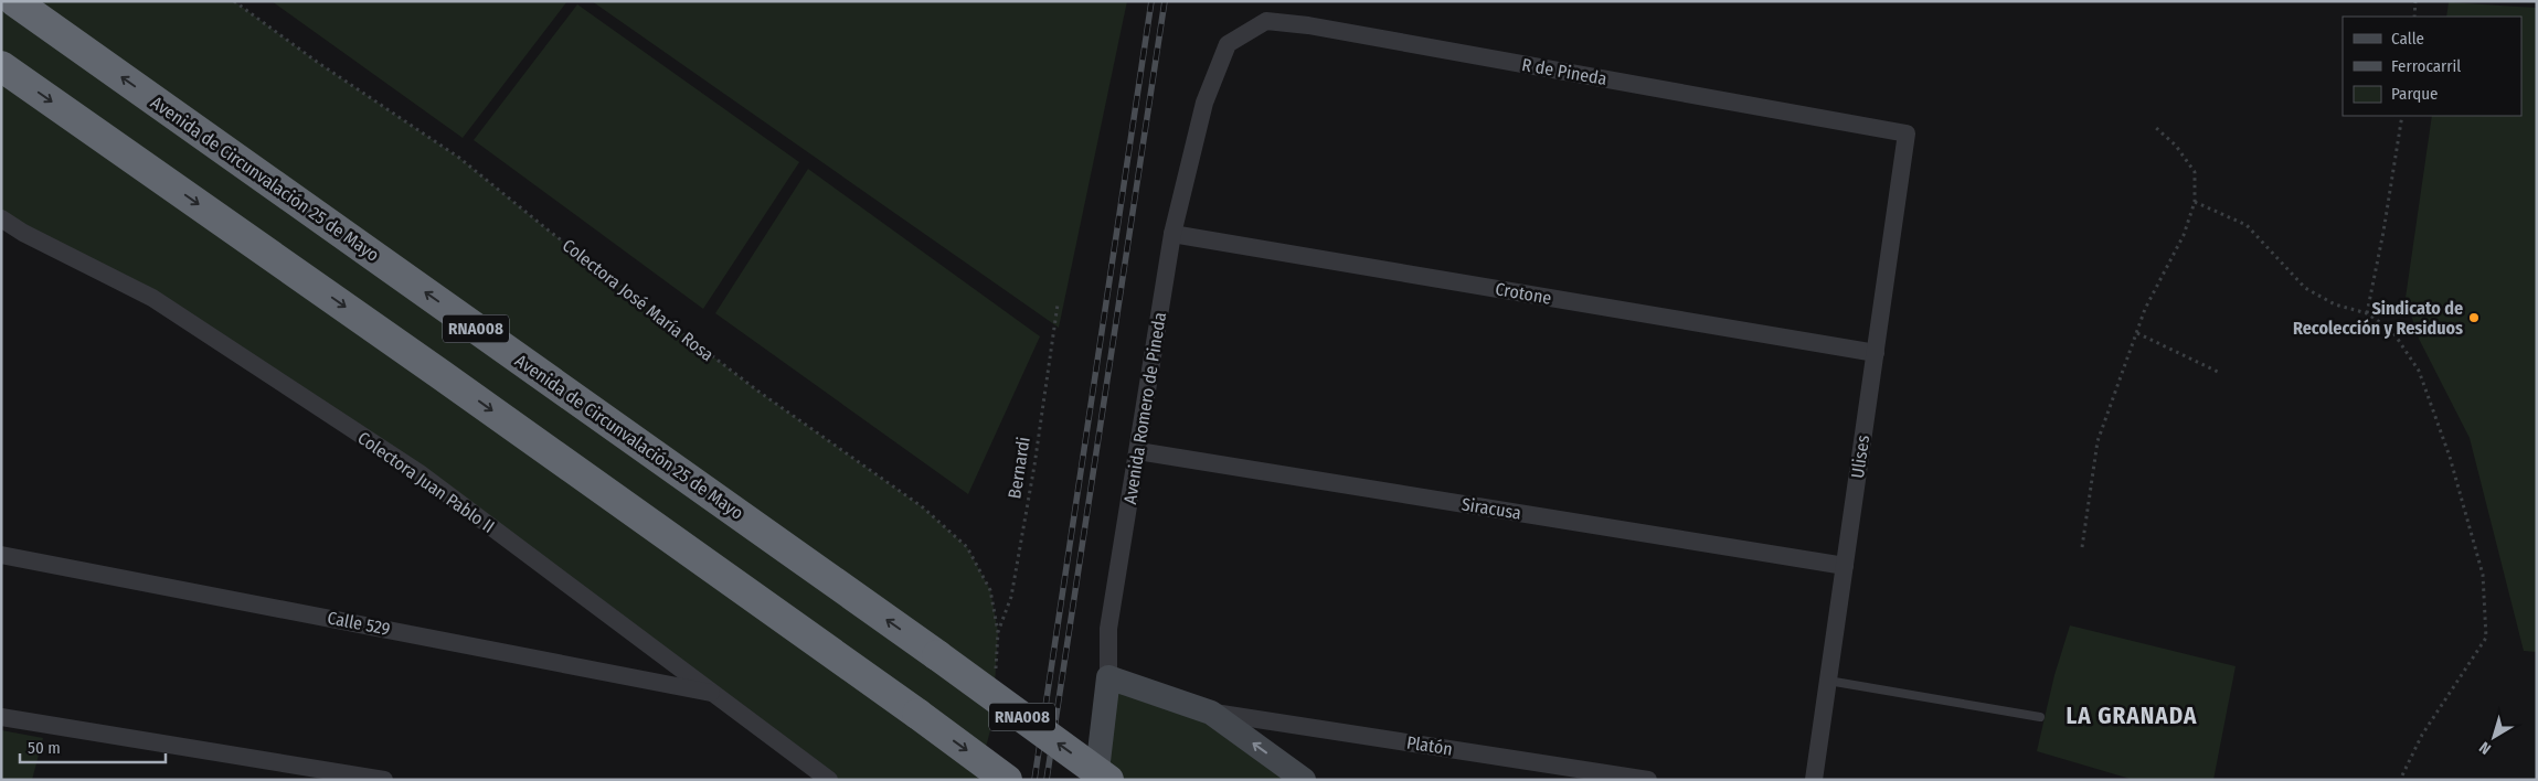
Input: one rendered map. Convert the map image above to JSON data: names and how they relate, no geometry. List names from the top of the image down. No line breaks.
{"streets":{"highway":["Avenida de Circunvalación 25 de Mayo","RNA008"],"main road":["Avenida Romero de Pineda"],"street":["R de Pineda","Crotone","Ulises","Colectora Juan Pablo II","Siracusa","Calle 529","Platón"],"path":["Colectora José María Rosa","Bernardi"]},"crossings":[["R de Pineda","Avenida Romero de Pineda"],["R de Pineda","Ulises"],["Crotone","Avenida Romero de Pineda"],["Crotone","Ulises"],["Colectora José María Rosa","Bernardi"],["Avenida Romero de Pineda","Siracusa"],["Ulises","Siracusa"],["Colectora Juan Pablo II","Calle 529"]],"districts":["LA GRANADA"],"places":["Sindicato de Recolección y Residuos"],"legend":["Calle","Ferrocarril","Parque"],"scale_bar":"50 m","north":"bottom left"}
